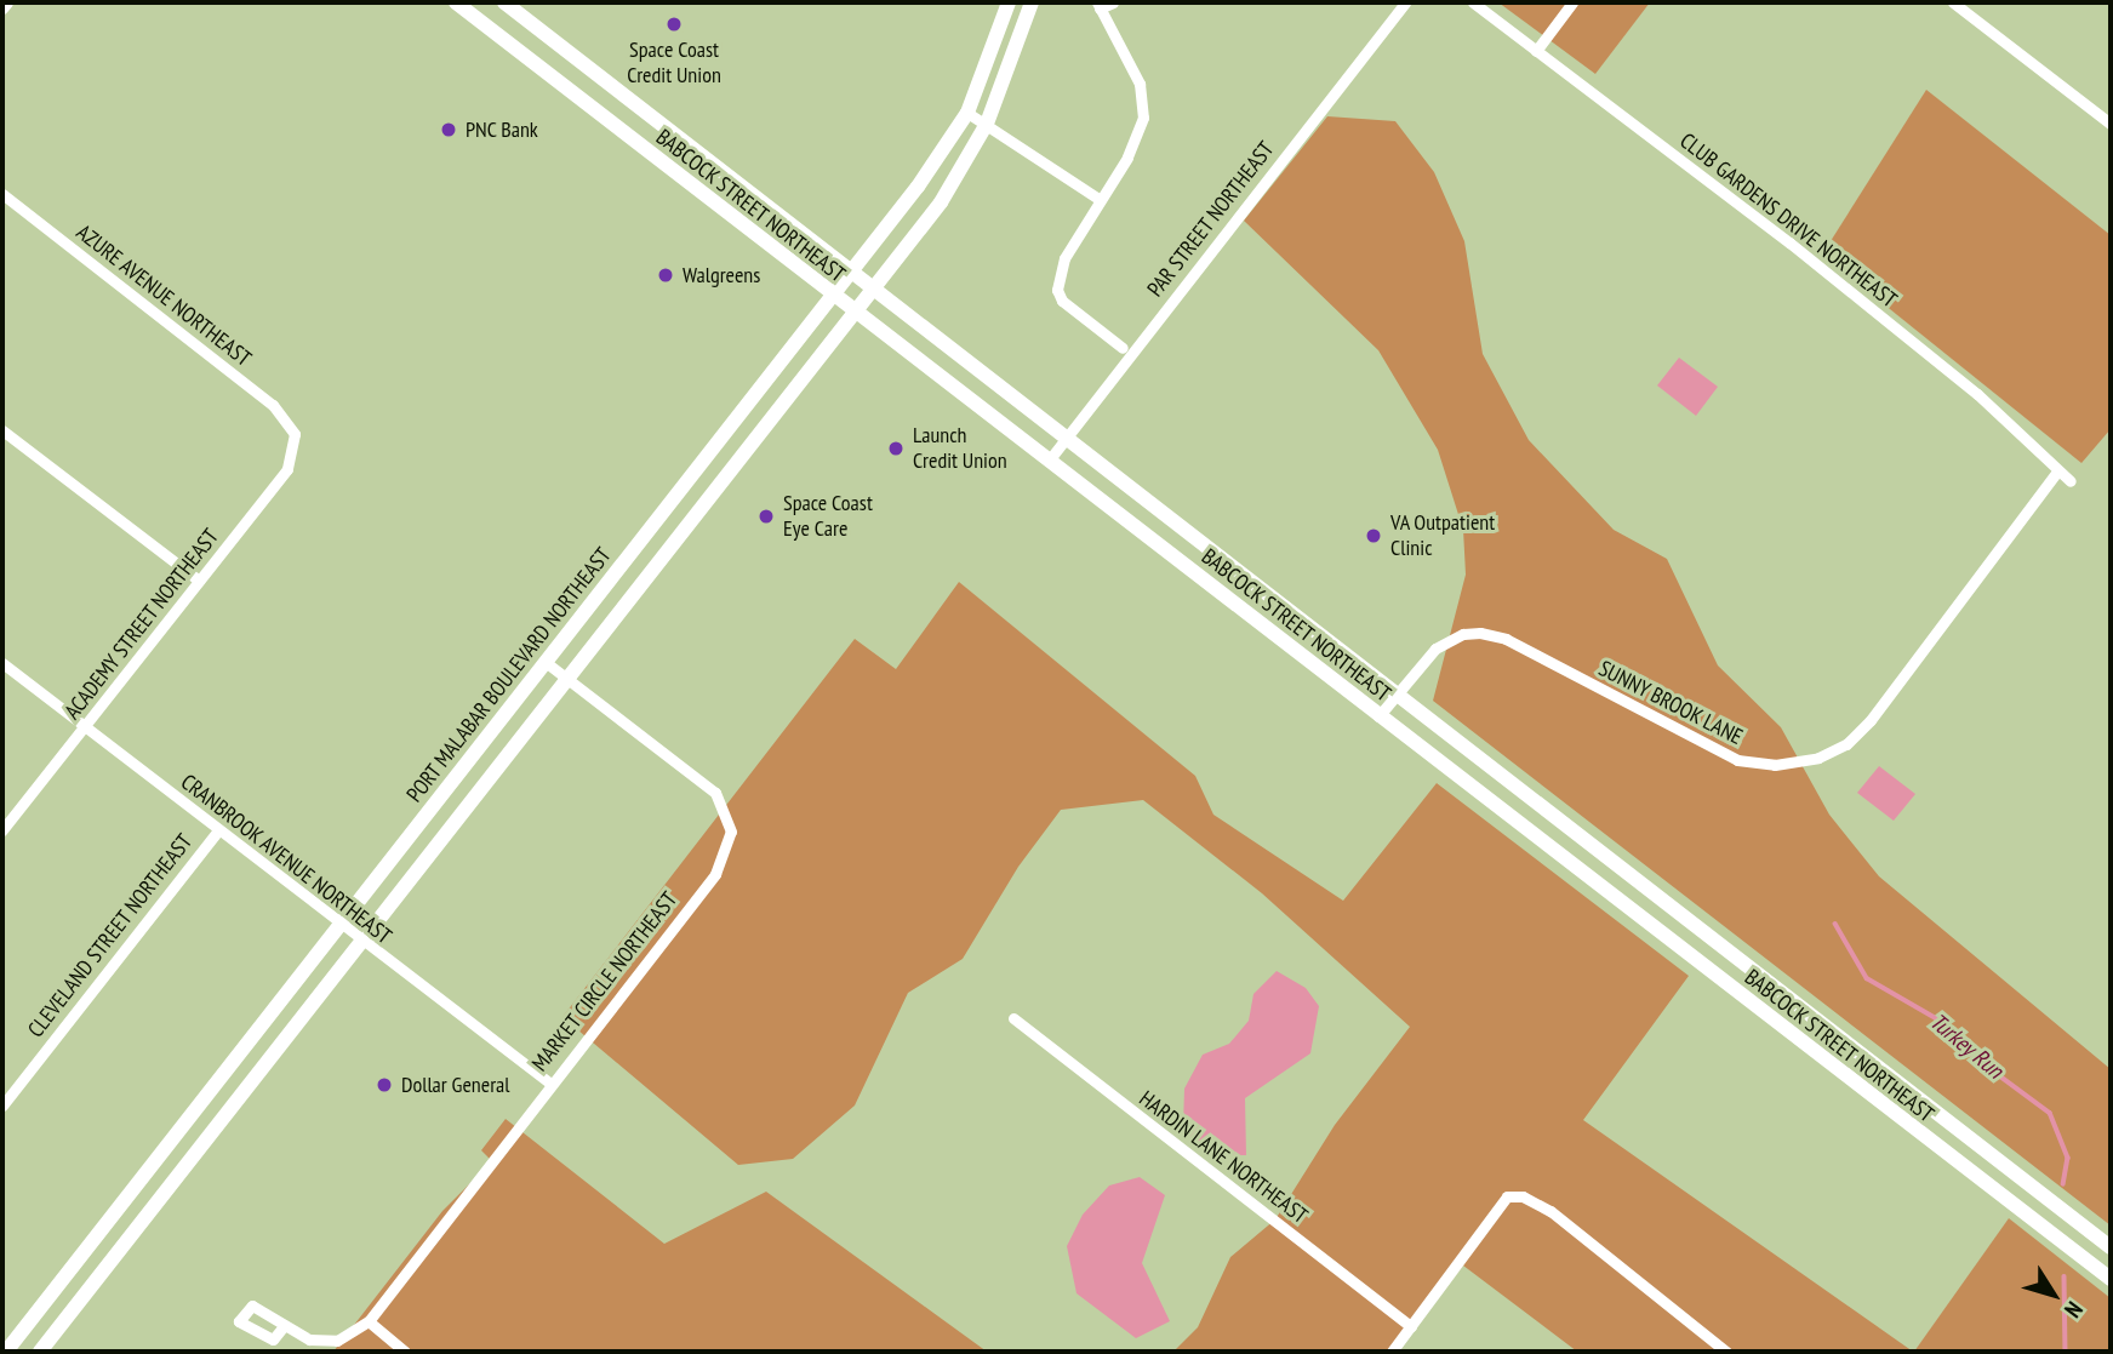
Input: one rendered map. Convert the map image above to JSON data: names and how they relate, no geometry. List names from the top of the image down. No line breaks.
{"streets":{"main road":["BABCOCK STREET NORTHEAST","PORT MALABAR BOULEVARD NORTHEAST"],"street":["PAR STREET NORTHEAST","CLUB GARDENS DRIVE NORTHEAST","AZURE AVENUE NORTHEAST","ACADEMY STREET NORTHEAST","SUNNY BROOK LANE","CRANBROOK AVENUE NORTHEAST","CLEVELAND STREET NORTHEAST","MARKET CIRCLE NORTHEAST","HARDIN LANE NORTHEAST"]},"crossings":[["BABCOCK STREET NORTHEAST","PAR STREET NORTHEAST"],["BABCOCK STREET NORTHEAST","PORT MALABAR BOULEVARD NORTHEAST"],["BABCOCK STREET NORTHEAST","SUNNY BROOK LANE"],["CLUB GARDENS DRIVE NORTHEAST","SUNNY BROOK LANE"],["AZURE AVENUE NORTHEAST","ACADEMY STREET NORTHEAST"],["ACADEMY STREET NORTHEAST","CRANBROOK AVENUE NORTHEAST"],["PORT MALABAR BOULEVARD NORTHEAST","CRANBROOK AVENUE NORTHEAST"],["PORT MALABAR BOULEVARD NORTHEAST","MARKET CIRCLE NORTHEAST"],["CRANBROOK AVENUE NORTHEAST","CLEVELAND STREET NORTHEAST"],["CRANBROOK AVENUE NORTHEAST","MARKET CIRCLE NORTHEAST"]],"water":["Turkey Run"],"places":["Space Coast Credit Union","PNC Bank","Walgreens","Launch Credit Union","Space Coast Eye Care","VA Outpatient Clinic","Dollar General"],"north":"bottom right"}
